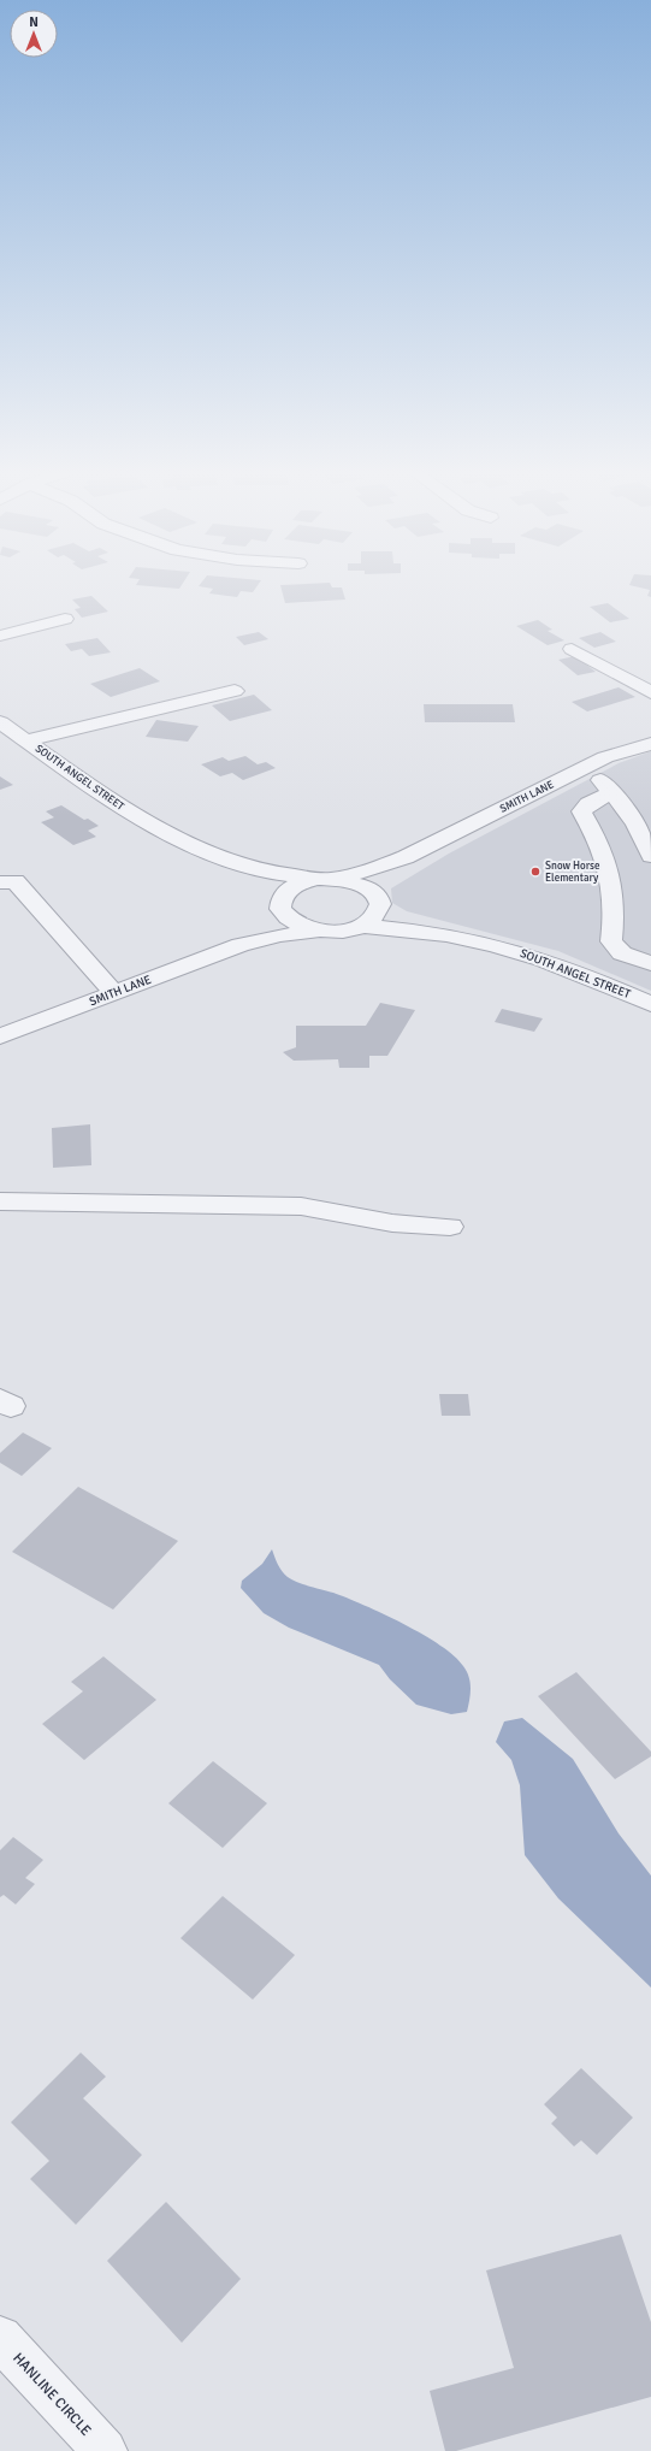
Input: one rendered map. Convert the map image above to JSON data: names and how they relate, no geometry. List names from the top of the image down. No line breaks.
{"streets":{"street":["SOUTH ANGEL STREET","SMITH LANE","HANLINE CIRCLE"]},"crossings":[["SOUTH ANGEL STREET","SMITH LANE"]],"places":["Snow Horse Elementary"],"north":"top"}
